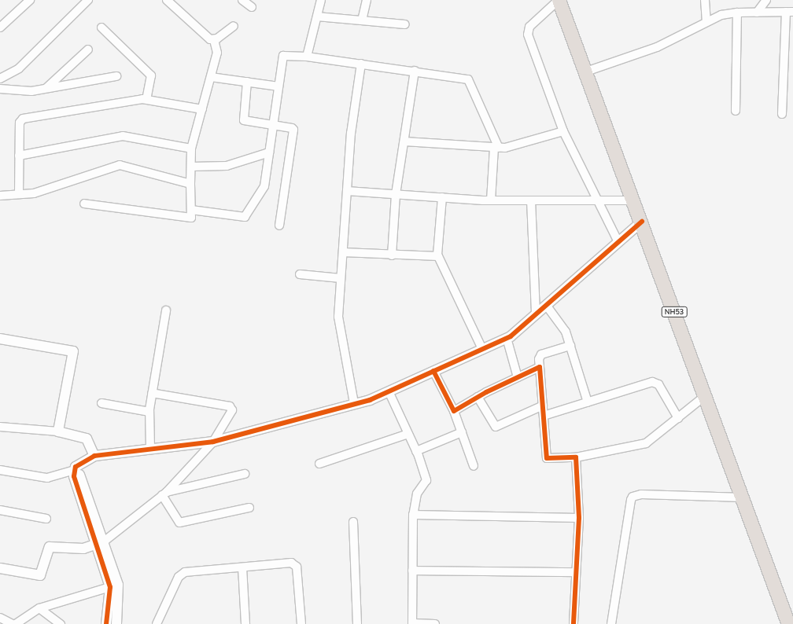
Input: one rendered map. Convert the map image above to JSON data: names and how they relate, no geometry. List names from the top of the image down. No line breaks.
{"streets":{"highway":["NH53"]}}
